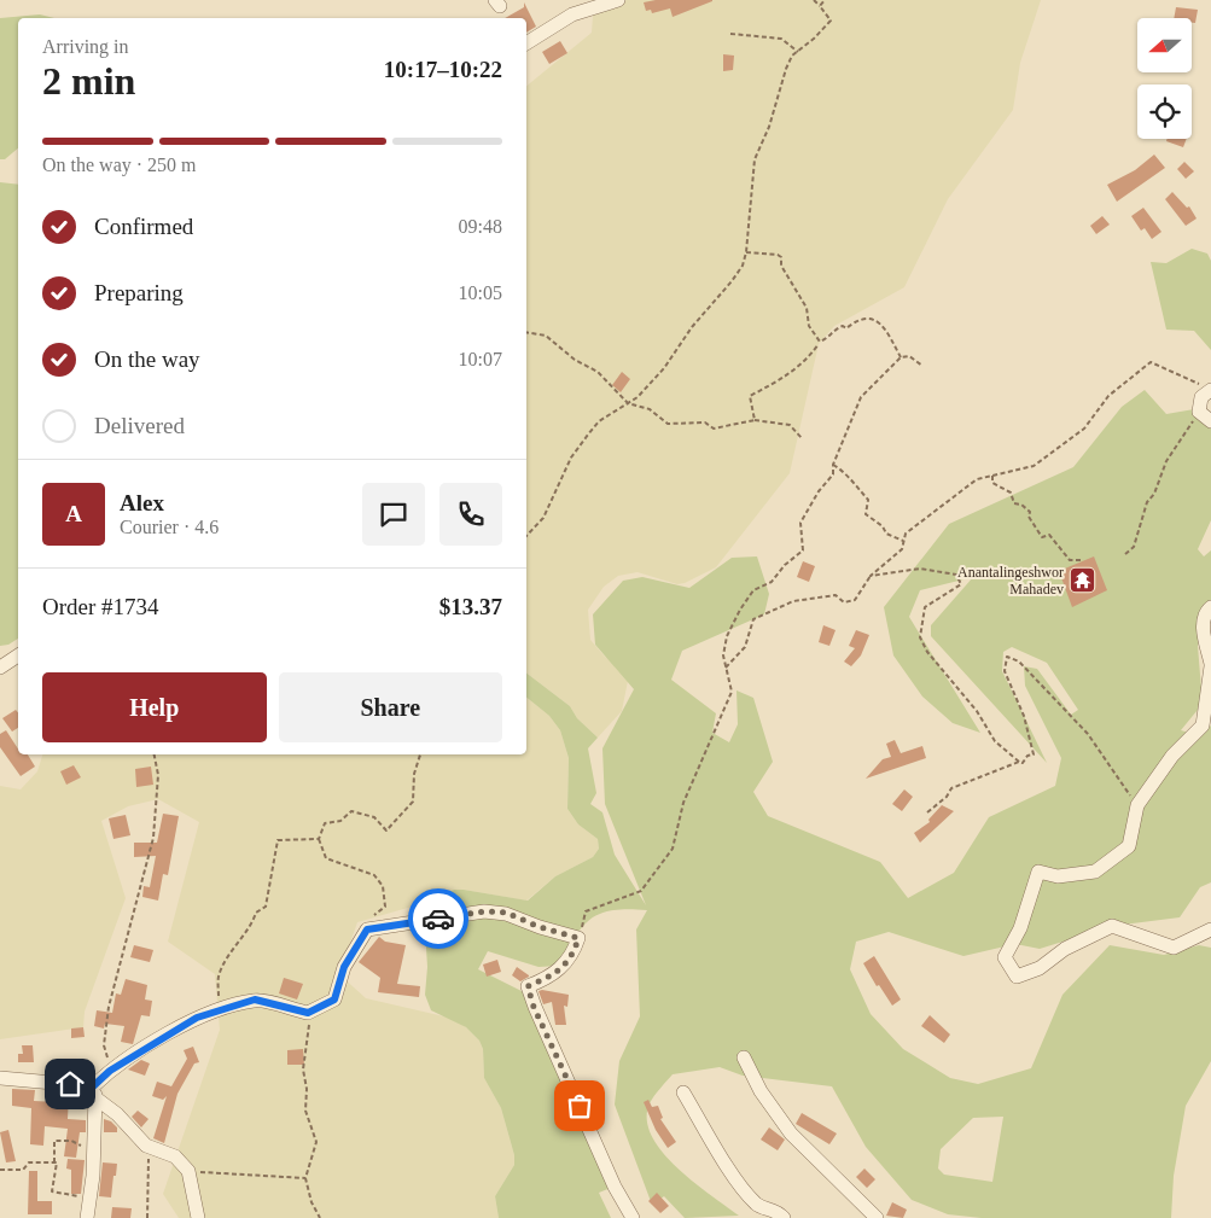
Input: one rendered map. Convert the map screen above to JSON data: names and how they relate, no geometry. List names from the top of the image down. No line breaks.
{"places":{"temple":["Anantalingeshwor Mahadev"]},"north":"left","page":{"heading":["2 min","Arriving in","10:17–10:22"],"panel":["Alex","Courier · 4.6","Order #1734","$13.37"],"bar":"On the way · 250 m","list":[["Confirmed","09:48"],["Preparing","10:05"],["On the way","10:07"],"Delivered"],"round":"A","buttons":["Help","Share"]}}
